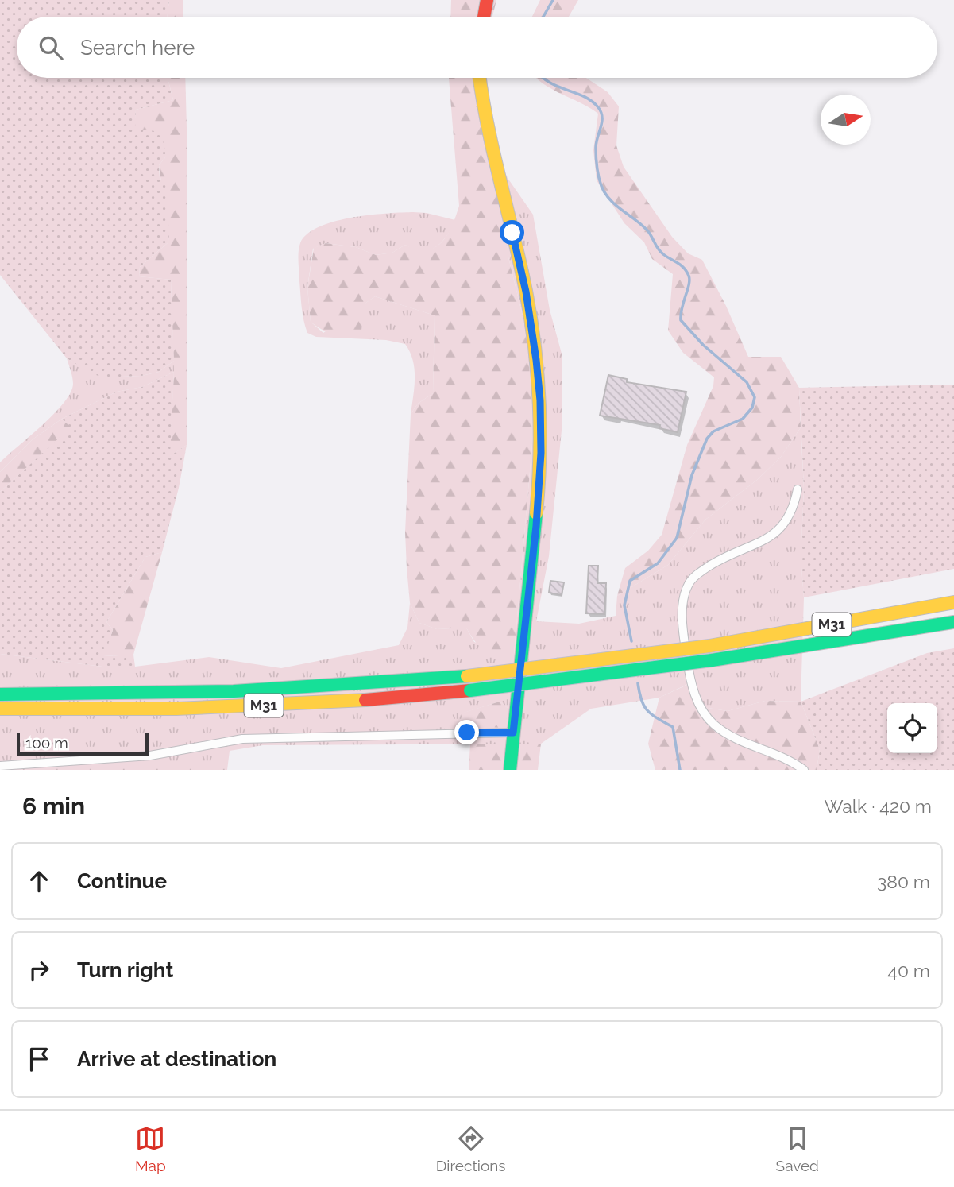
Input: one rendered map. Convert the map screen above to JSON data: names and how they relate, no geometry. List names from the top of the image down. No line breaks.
{"streets":{"main road":["M31"]},"scale_bar":"100 m","north":"right","page":{"search":"Search here","scale":"100 m","heading":["6 min","Walk · 420 m"],"list":[["Continue","380 m"],["Turn right","40 m"],"Arrive at destination"],"nav":["Map","Directions","Saved"]}}
